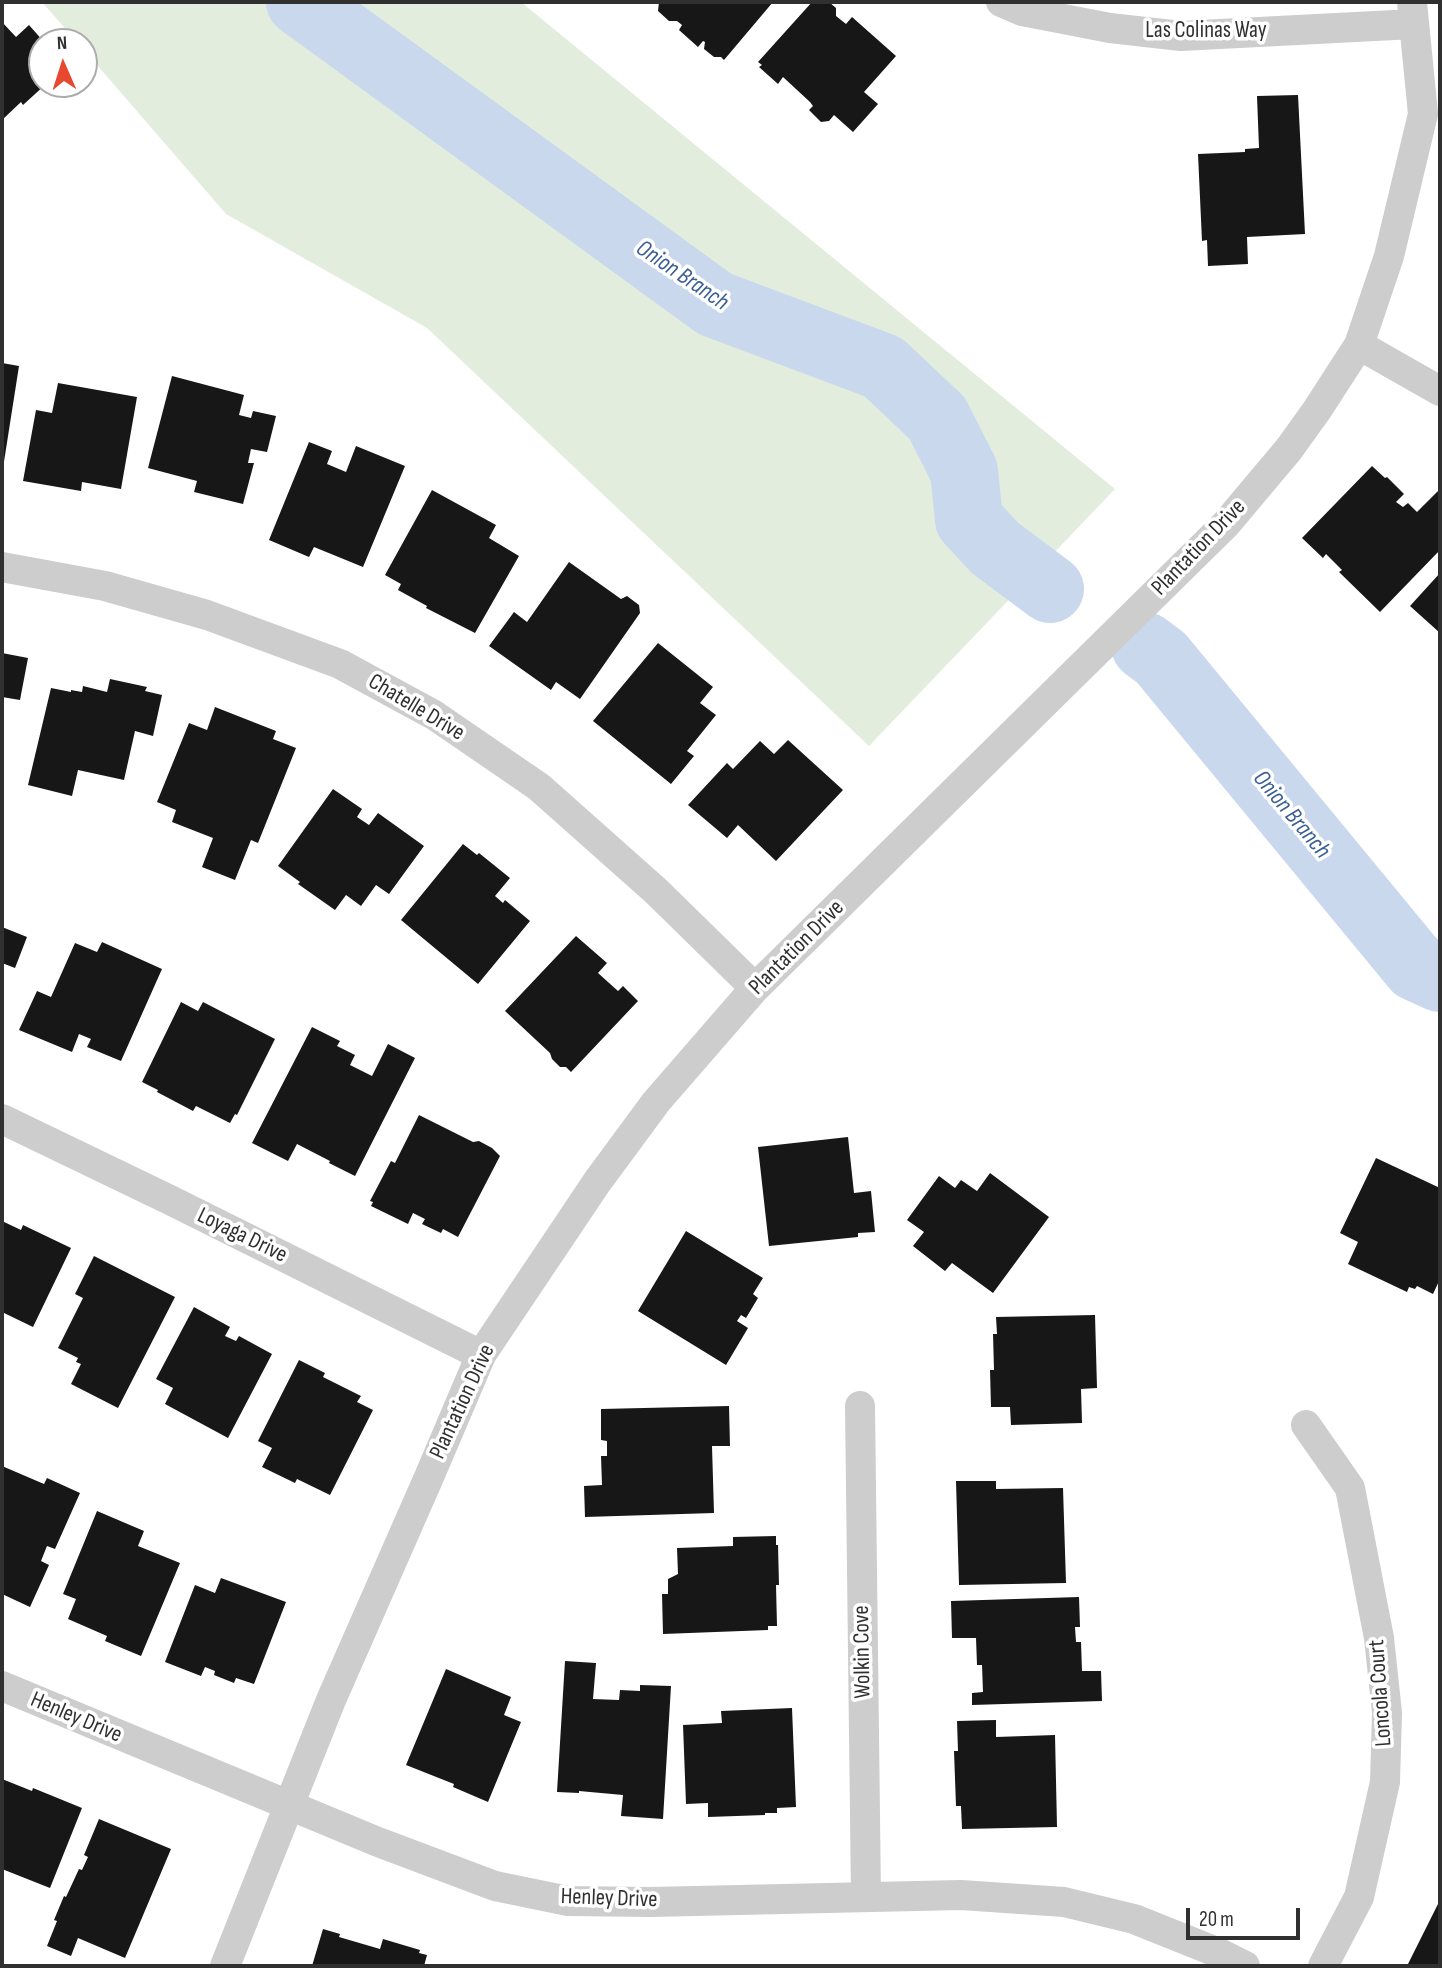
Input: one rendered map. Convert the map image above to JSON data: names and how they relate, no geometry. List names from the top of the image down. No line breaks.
{"streets":{"street":["Las Colinas Way","Plantation Drive","Chatelle Drive","Loyaga Drive","Wolkin Cove","Loncola Court","Henley Drive"]},"crossings":[["Las Colinas Way","Plantation Drive"],["Plantation Drive","Chatelle Drive"],["Plantation Drive","Loyaga Drive"],["Plantation Drive","Henley Drive"],["Wolkin Cove","Henley Drive"]],"water":["Onion Branch"],"scale_bar":"20 m","north":"top"}
